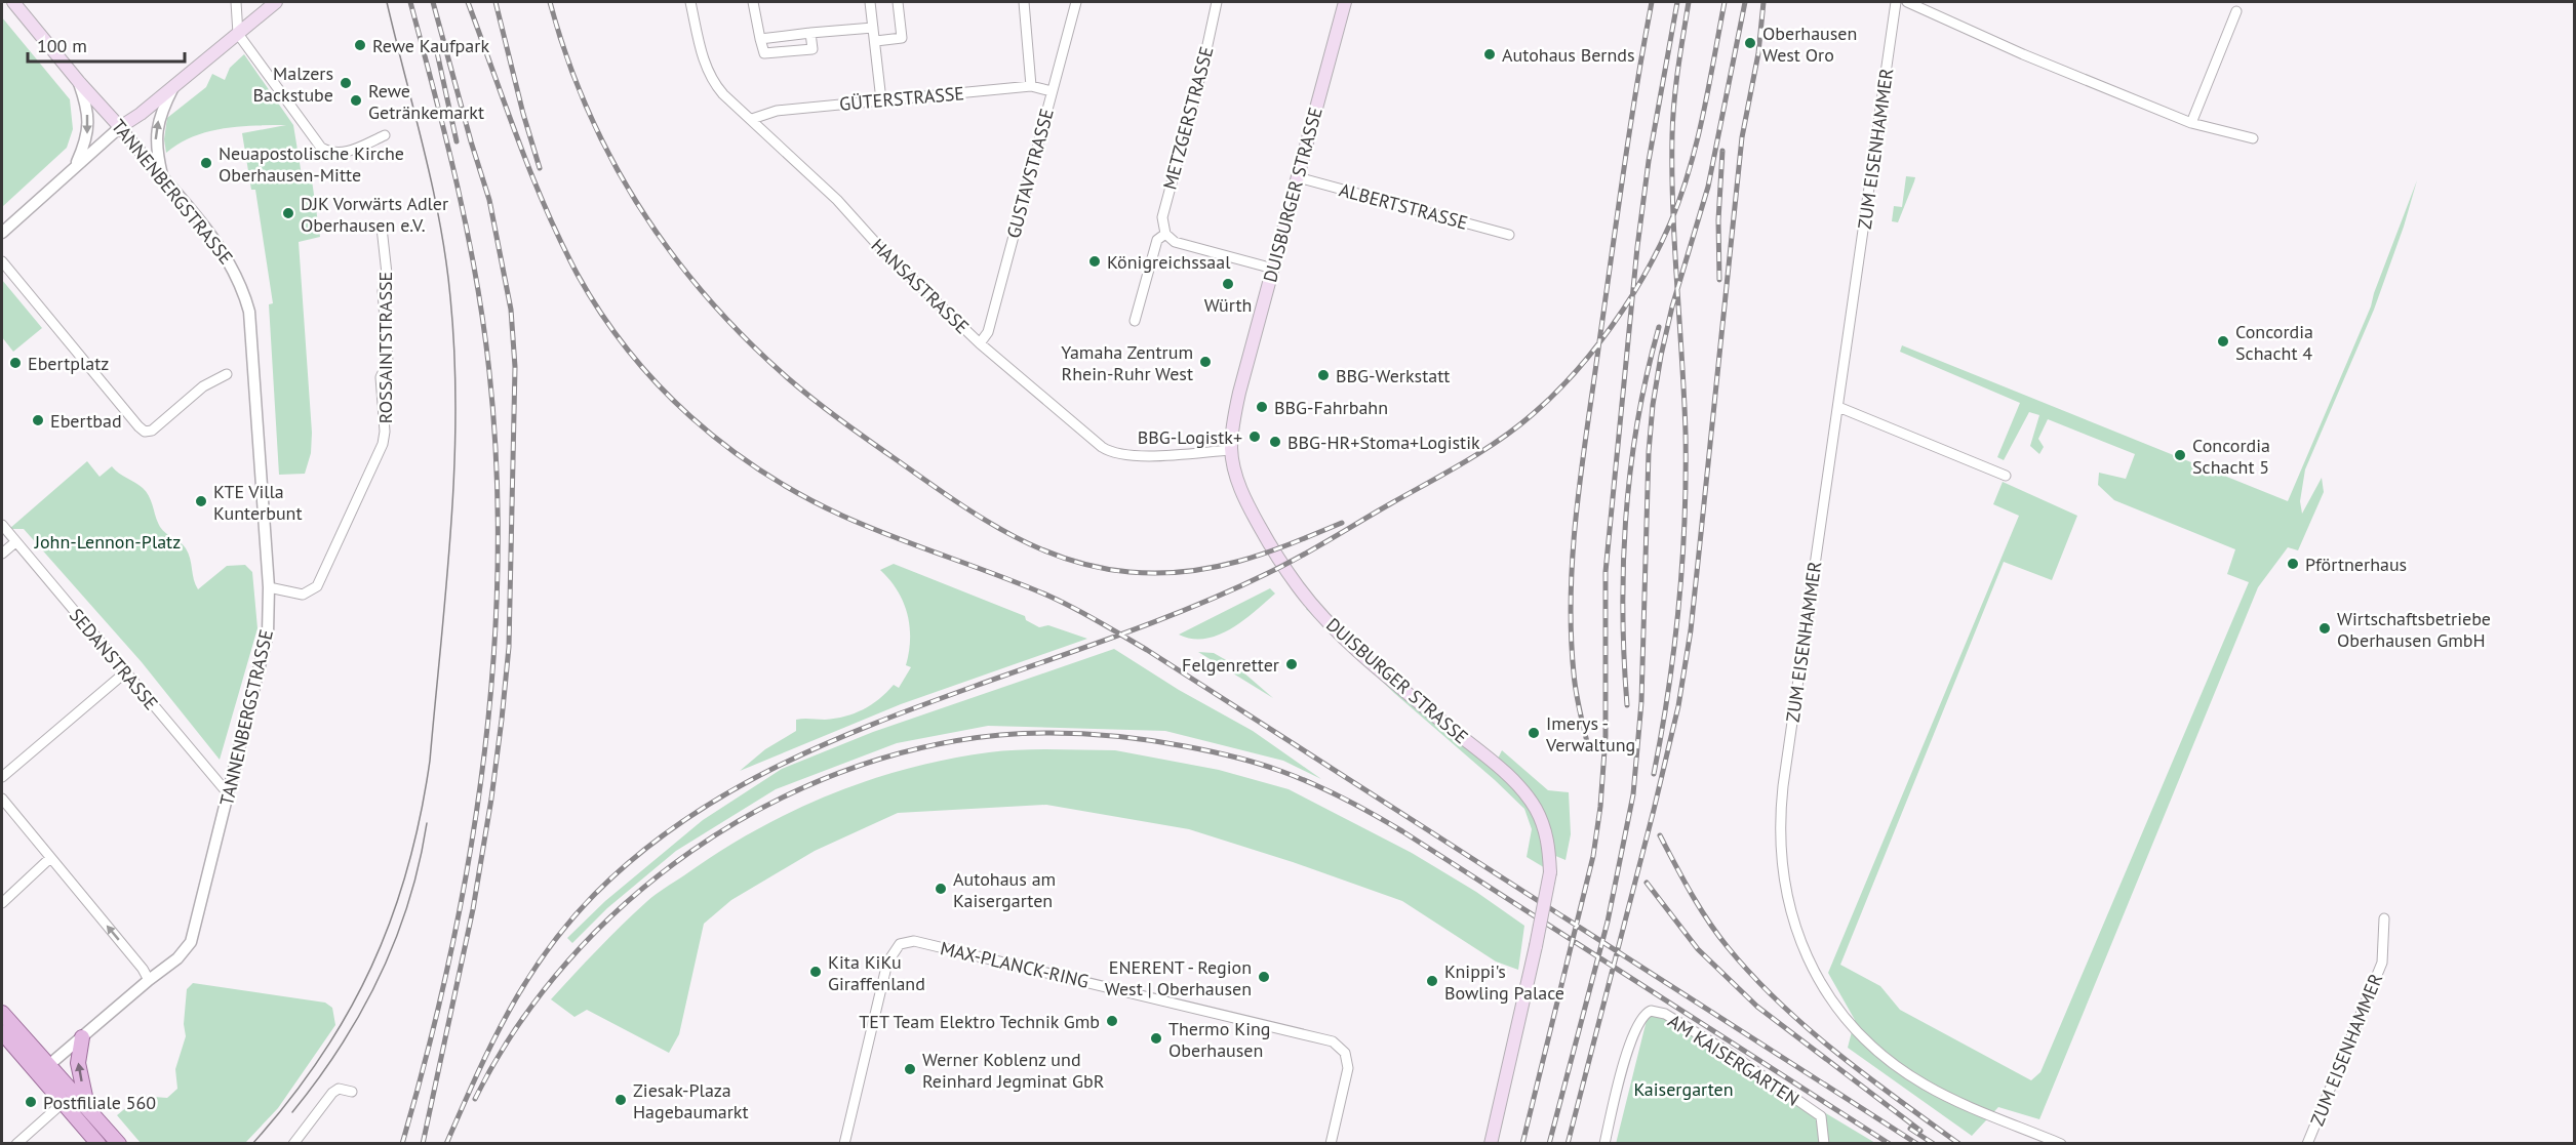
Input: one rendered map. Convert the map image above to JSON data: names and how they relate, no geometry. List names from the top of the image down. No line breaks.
{"streets":{"main road":["TANNENBERGSTRASSE","DUISBURGER STRASSE"],"street":["GÜTERSTRASSE","METZGERSTRASSE","ZUM EISENHAMMER","GUSTAVSTRASSE","ALBERTSTRASSE","HANSASTRASSE","ROSSAINTSTRASSE","SEDANSTRASSE","MAX-PLANCK-RING","AM KAISERGARTEN"]},"crossings":[["GÜTERSTRASSE","GUSTAVSTRASSE"],["GÜTERSTRASSE","HANSASTRASSE"],["GUSTAVSTRASSE","HANSASTRASSE"],["TANNENBERGSTRASSE","ROSSAINTSTRASSE"],["TANNENBERGSTRASSE","SEDANSTRASSE"],["DUISBURGER STRASSE","ALBERTSTRASSE"],["DUISBURGER STRASSE","HANSASTRASSE"]],"parks":["John-Lennon-Platz","Kaisergarten"],"places":["Oberhausen West Oro","Rewe Kaufpark","Autohaus Bernds","Malzers Backstube","Rewe Getränkemarkt","Neuapostolische Kirche Oberhausen-Mitte","DJK Vorwärts Adler Oberhausen e.V.","Königreichssaal","Würth","Concordia Schacht 4","Yamaha Zentrum Rhein-Ruhr West","Ebertplatz","BBG-Werkstatt","BBG-Fahrbahn","Ebertbad","BBG-Logistk+","BBG-HR+Stoma+Logistik","Concordia Schacht 5","KTE Villa Kunterbunt","Pförtnerhaus","Wirtschaftsbetriebe Oberhausen GmbH","Felgenretter","Imerys - Verwaltung","Autohaus am Kaisergarten","Kita KiKu Giraffenland","ENERENT - Region West | Oberhausen","Knippi's Bowling Palace","TET Team Elektro Technik Gmb","Thermo King Oberhausen","Werner Koblenz und Reinhard Jegminat GbR","Ziesak-Plaza Hagebaumarkt","Postfiliale 560"],"scale_bar":"100 m"}
